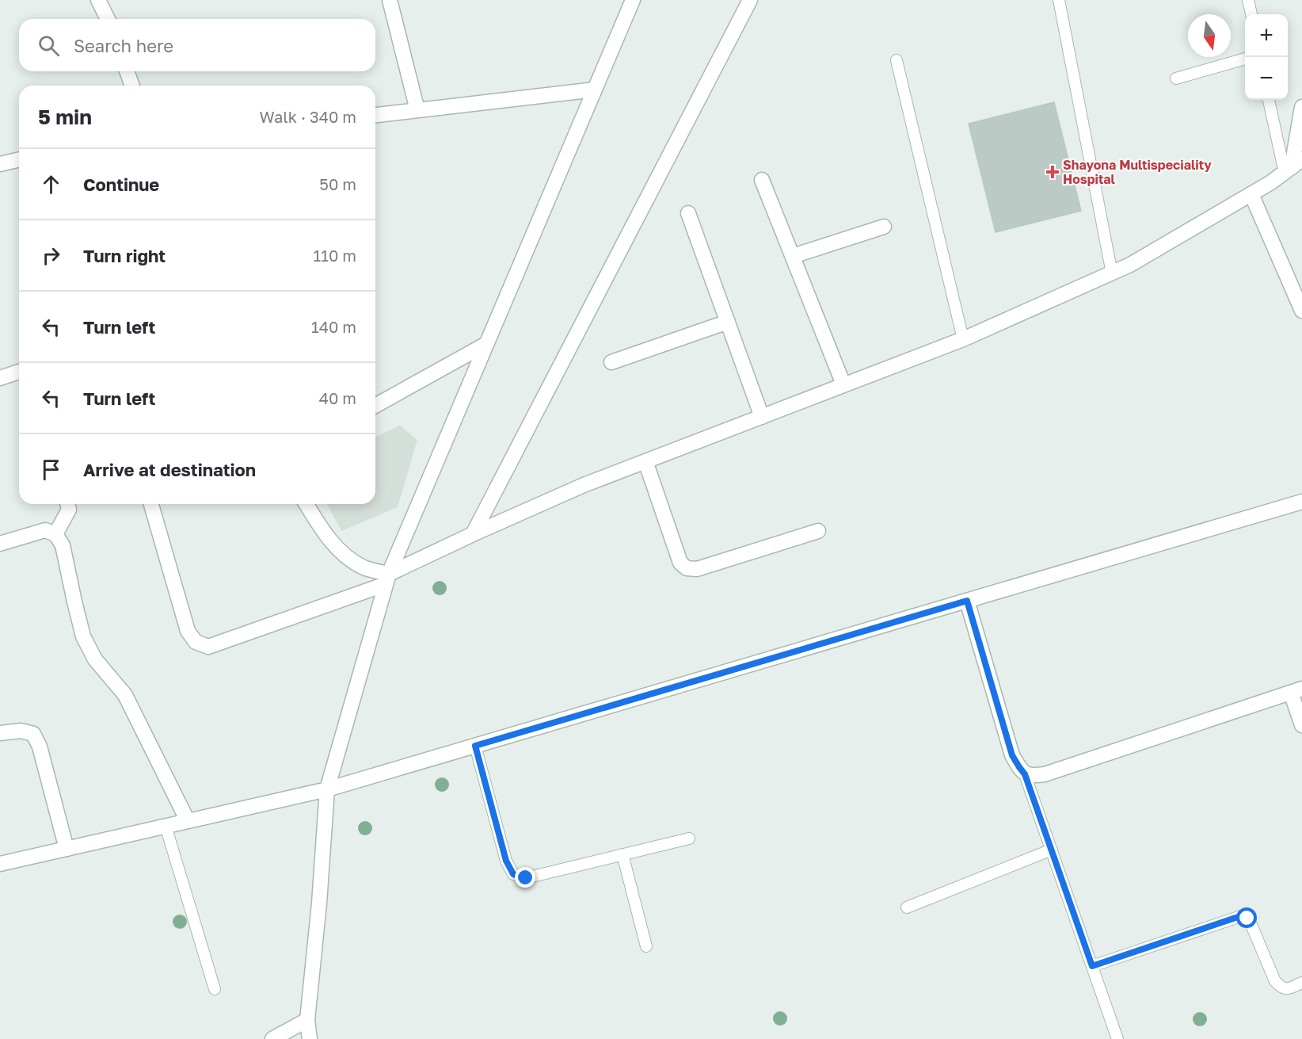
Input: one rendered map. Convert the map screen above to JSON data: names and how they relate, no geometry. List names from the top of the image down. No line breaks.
{"places":{"health":["Shayona Multispeciality Hospital"]},"north":"bottom","page":{"map_buttons":["+","−"],"search":"Search here","heading":["5 min","Walk · 340 m"],"list":[["Continue","50 m"],["Turn right","110 m"],["Turn left","140 m"],["Turn left","40 m"],"Arrive at destination"]}}
